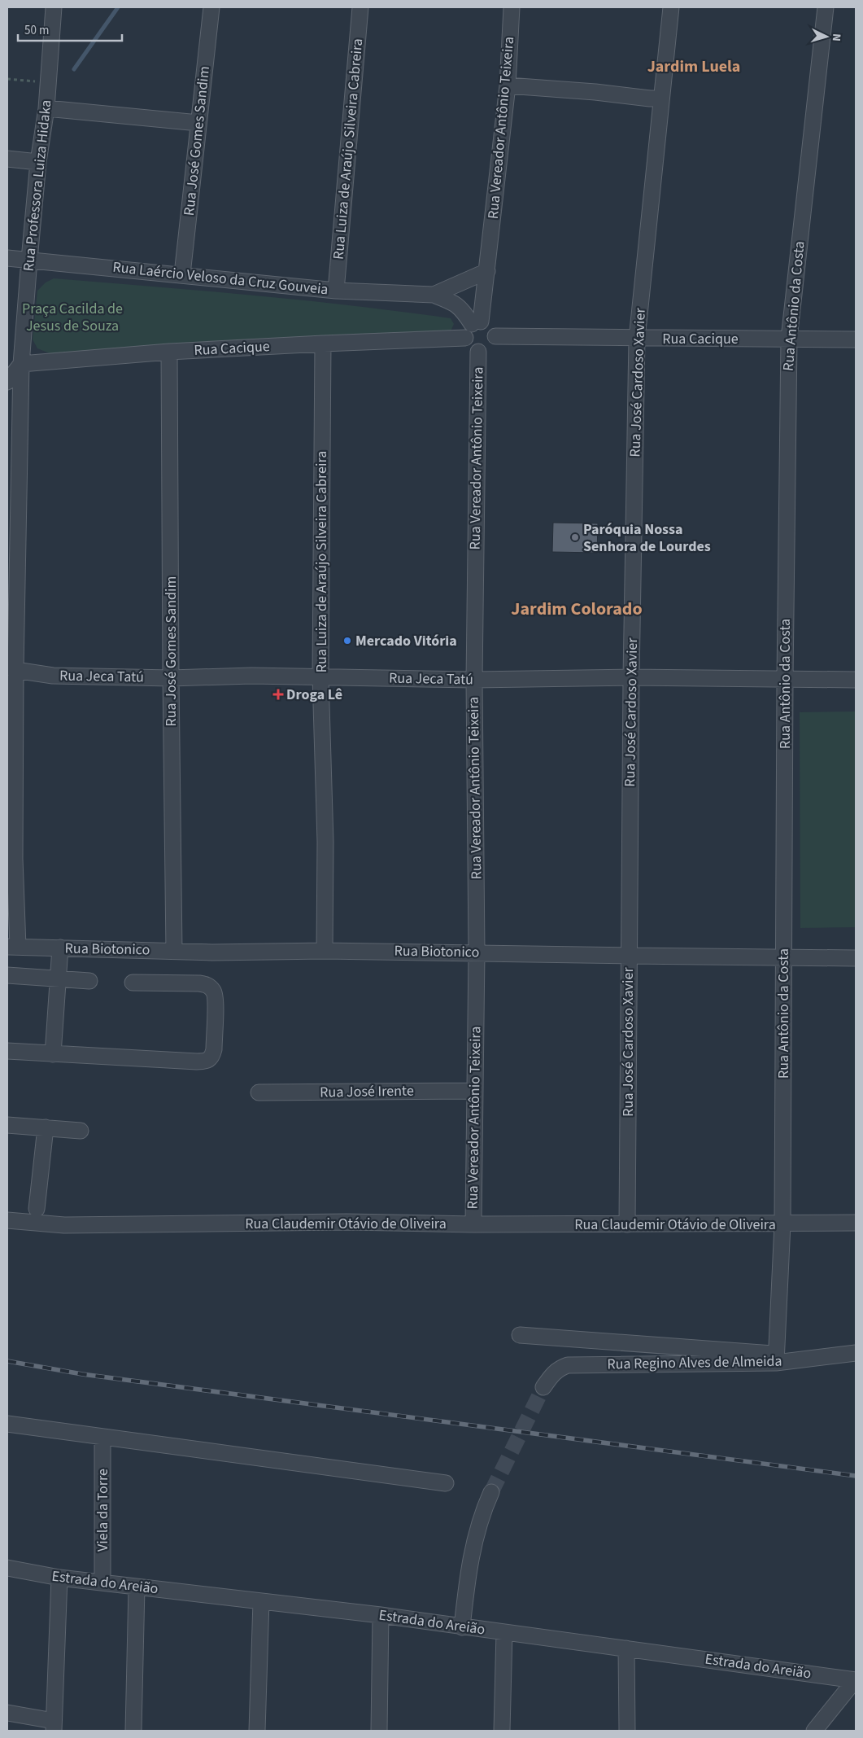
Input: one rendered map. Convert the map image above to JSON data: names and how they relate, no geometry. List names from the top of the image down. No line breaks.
{"streets":{"street":["Rua Vereador Antônio Teixeira","Rua José Gomes Sandim","Rua Luiza de Araújo Silveira Cabreira","Rua Professora Luiza Hidaka","Rua Laércio Veloso da Cruz Gouveia","Rua Antônio da Costa","Rua Cacique","Rua José Cardoso Xavier","Rua Jeca Tatú","Rua Biotonico","Rua José Irente","Rua Claudemir Otávio de Oliveira","Rua Regino Alves de Almeida","Viela da Torre","Estrada do Areião"]},"crossings":[["Rua Vereador Antônio Teixeira","Rua Laércio Veloso da Cruz Gouveia"],["Rua Vereador Antônio Teixeira","Rua Cacique"],["Rua Vereador Antônio Teixeira","Rua Jeca Tatú"],["Rua Vereador Antônio Teixeira","Rua Biotonico"],["Rua Vereador Antônio Teixeira","Rua José Irente"],["Rua Vereador Antônio Teixeira","Rua Claudemir Otávio de Oliveira"],["Rua José Gomes Sandim","Rua Laércio Veloso da Cruz Gouveia"],["Rua José Gomes Sandim","Rua Cacique"],["Rua José Gomes Sandim","Rua Jeca Tatú"],["Rua José Gomes Sandim","Rua Biotonico"],["Rua Luiza de Araújo Silveira Cabreira","Rua Laércio Veloso da Cruz Gouveia"],["Rua Luiza de Araújo Silveira Cabreira","Rua Cacique"],["Rua Luiza de Araújo Silveira Cabreira","Rua Jeca Tatú"],["Rua Luiza de Araújo Silveira Cabreira","Rua Biotonico"],["Rua Professora Luiza Hidaka","Rua Laércio Veloso da Cruz Gouveia"],["Rua Professora Luiza Hidaka","Rua Cacique"],["Rua Professora Luiza Hidaka","Rua Jeca Tatú"],["Rua Professora Luiza Hidaka","Rua Biotonico"],["Rua Laércio Veloso da Cruz Gouveia","Rua Cacique"],["Rua Antônio da Costa","Rua Cacique"],["Rua Antônio da Costa","Rua Jeca Tatú"],["Rua Antônio da Costa","Rua Biotonico"],["Rua Antônio da Costa","Rua Claudemir Otávio de Oliveira"],["Rua Antônio da Costa","Rua Regino Alves de Almeida"],["Rua Cacique","Rua José Cardoso Xavier"],["Rua José Cardoso Xavier","Rua Jeca Tatú"],["Rua José Cardoso Xavier","Rua Biotonico"],["Rua José Cardoso Xavier","Rua Claudemir Otávio de Oliveira"],["Viela da Torre","Estrada do Areião"]],"districts":["Jardim Luela","Jardim Colorado"],"parks":["Praça Cacilda de Jesus de Souza"],"places":{"other":["Paróquia Nossa Senhora de Lourdes","Mercado Vitória"],"health":["Droga Lê"]},"scale_bar":"50 m","north":"right"}
